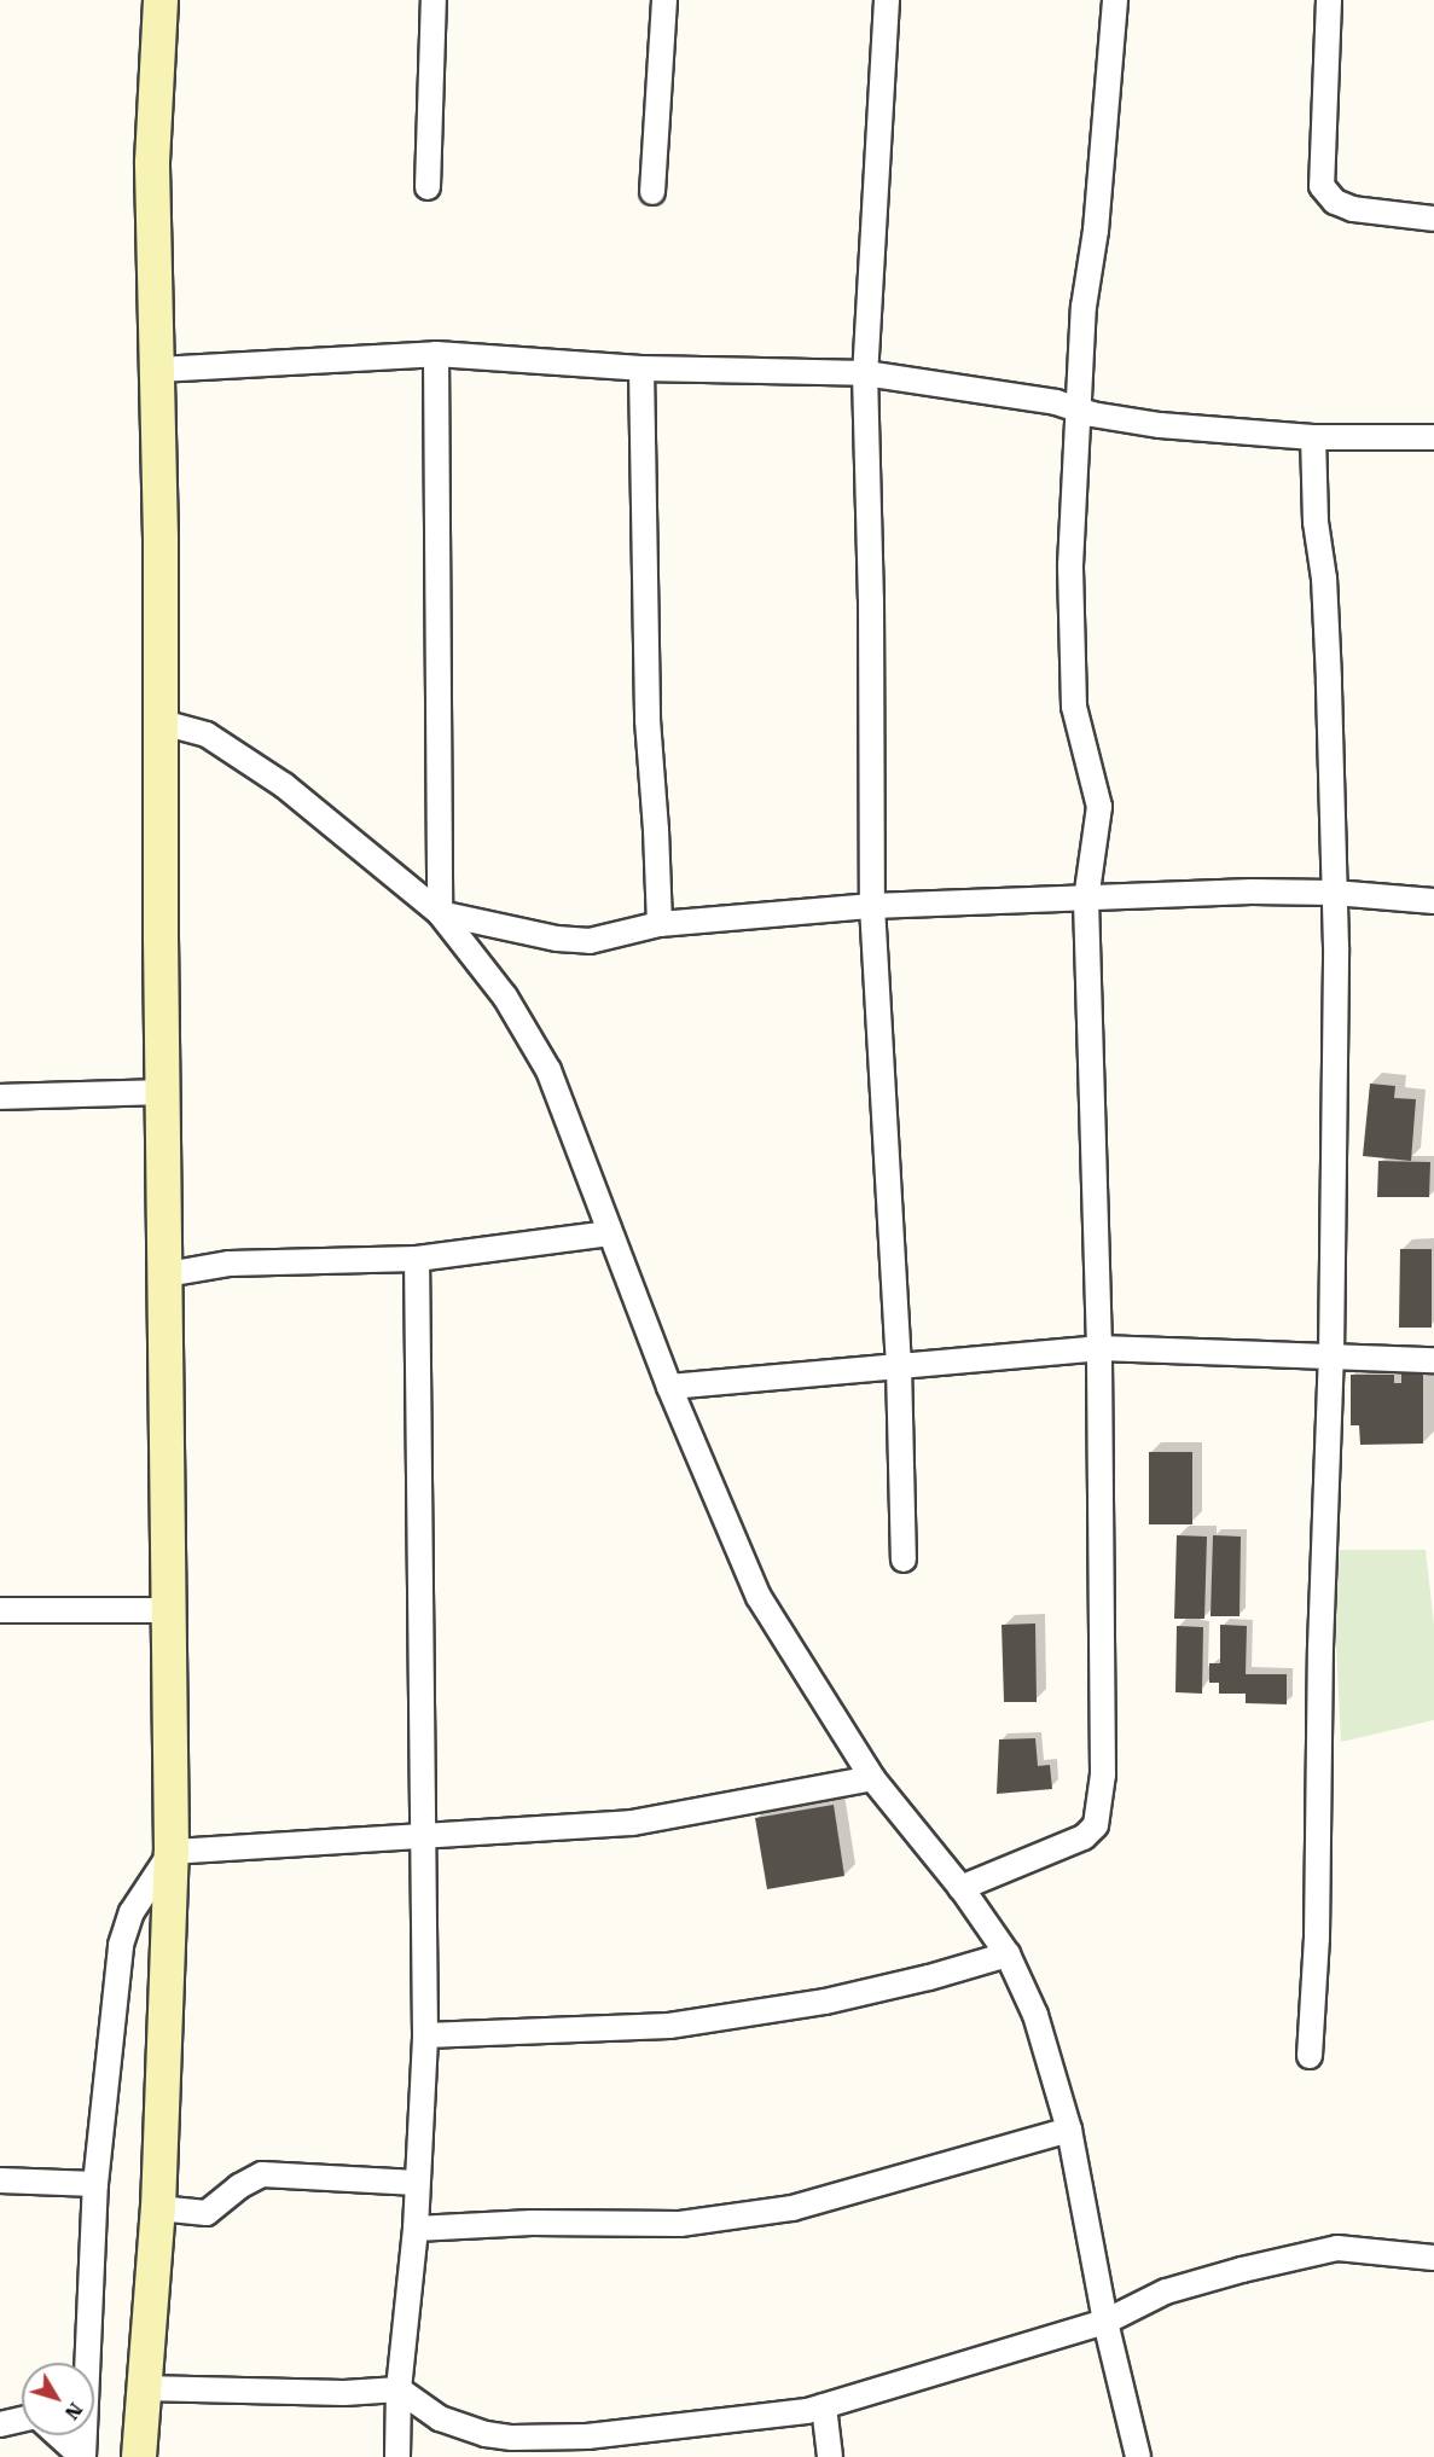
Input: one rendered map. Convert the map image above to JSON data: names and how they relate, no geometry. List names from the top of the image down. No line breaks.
{"north":"bottom right"}
